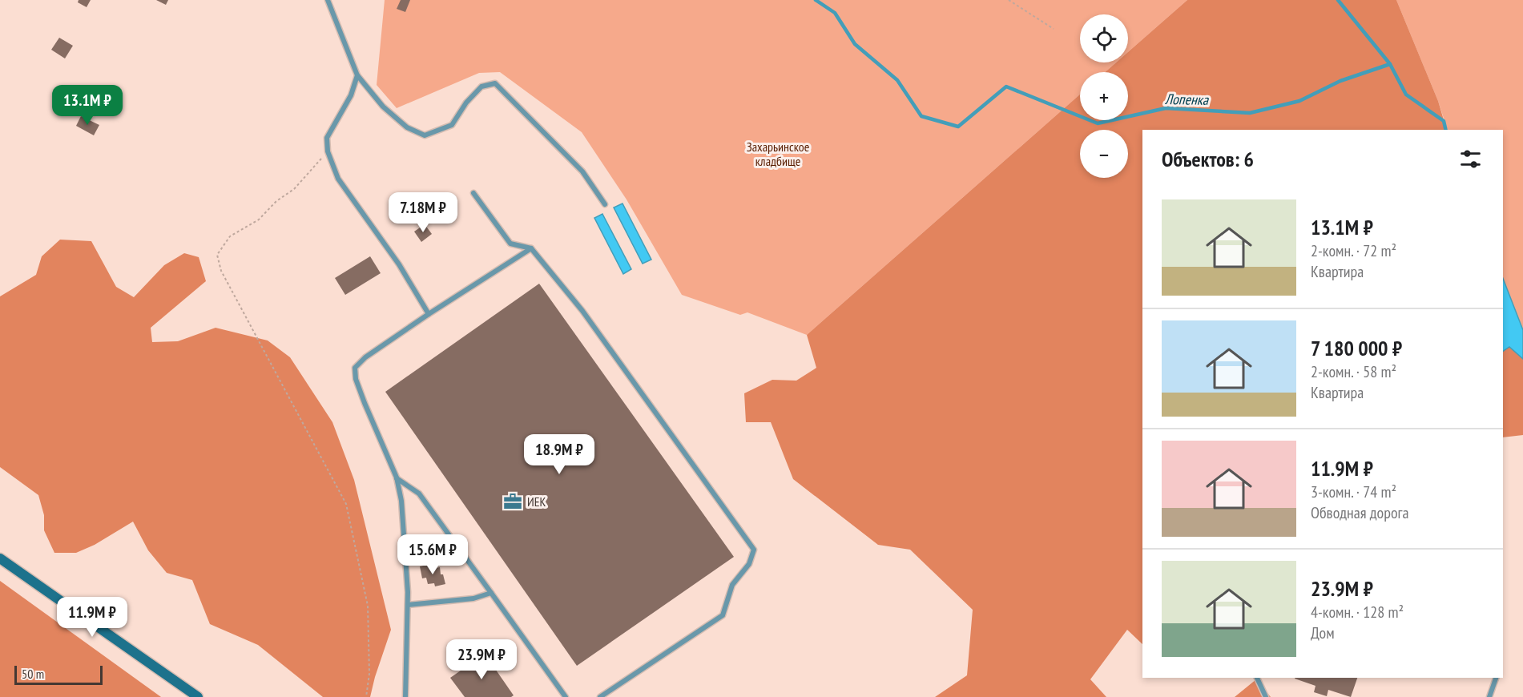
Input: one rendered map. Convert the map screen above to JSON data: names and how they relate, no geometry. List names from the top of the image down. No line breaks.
{"water":["Лопенка"],"parks":["Захарьинское кладбище"],"places":{"office":["ИЕК"]},"scale_bar":"50 m","page":{"map_buttons":["+","−"],"price":["13.1M ₽","7.18M ₽","18.9M ₽","15.6M ₽","11.9M ₽","23.9M ₽"],"heading":"Объектов: 6","list":[{"name":"13.1M ₽","note":"2-комн. · 72 m² · Квартира"},{"name":"7 180 000 ₽","note":"2-комн. · 58 m² · Квартира"},{"name":"11.9M ₽","note":"3-комн. · 74 m² · Обводная дорога"},{"name":"23.9M ₽","note":"4-комн. · 128 m² · Дом"}],"scale":"50 m"}}
